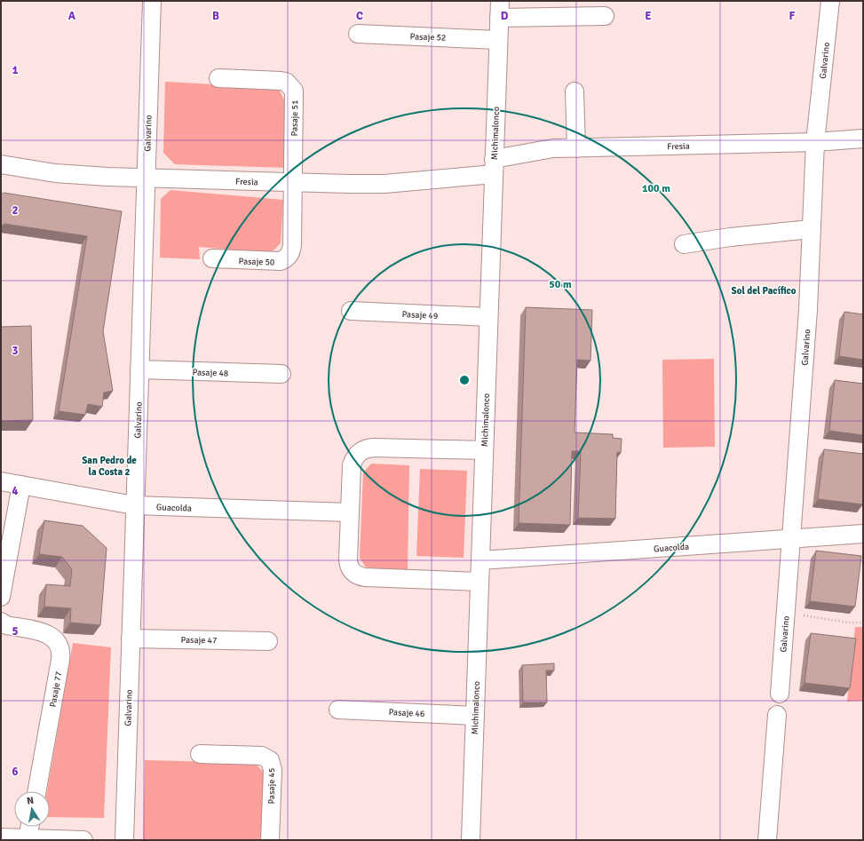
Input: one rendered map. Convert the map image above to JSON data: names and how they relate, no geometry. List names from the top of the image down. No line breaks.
{"streets":{"street":["Pasaje 52","Galvarino","Pasaje 51","Michimalonco","Fresia","Pasaje 50","Pasaje 49","Pasaje 48","Guacolda","Pasaje 47","Pasaje 77","Pasaje 46","Pasaje 45"]},"crossings":[["Pasaje 52","Michimalonco"],["Galvarino","Fresia"],["Galvarino","Pasaje 48"],["Galvarino","Guacolda"],["Galvarino","Pasaje 47"],["Pasaje 51","Fresia"],["Pasaje 51","Pasaje 50"],["Michimalonco","Fresia"],["Michimalonco","Pasaje 49"],["Michimalonco","Guacolda"],["Michimalonco","Pasaje 46"],["Fresia","Pasaje 50"]],"districts":["Sol del Pacífico","San Pedro de la Costa 2"],"north":"top","grid":{"columns":["A","B","C","D","E","F"],"rows":["1","2","3","4","5","6"]},"rings":["100 m","50 m"]}
